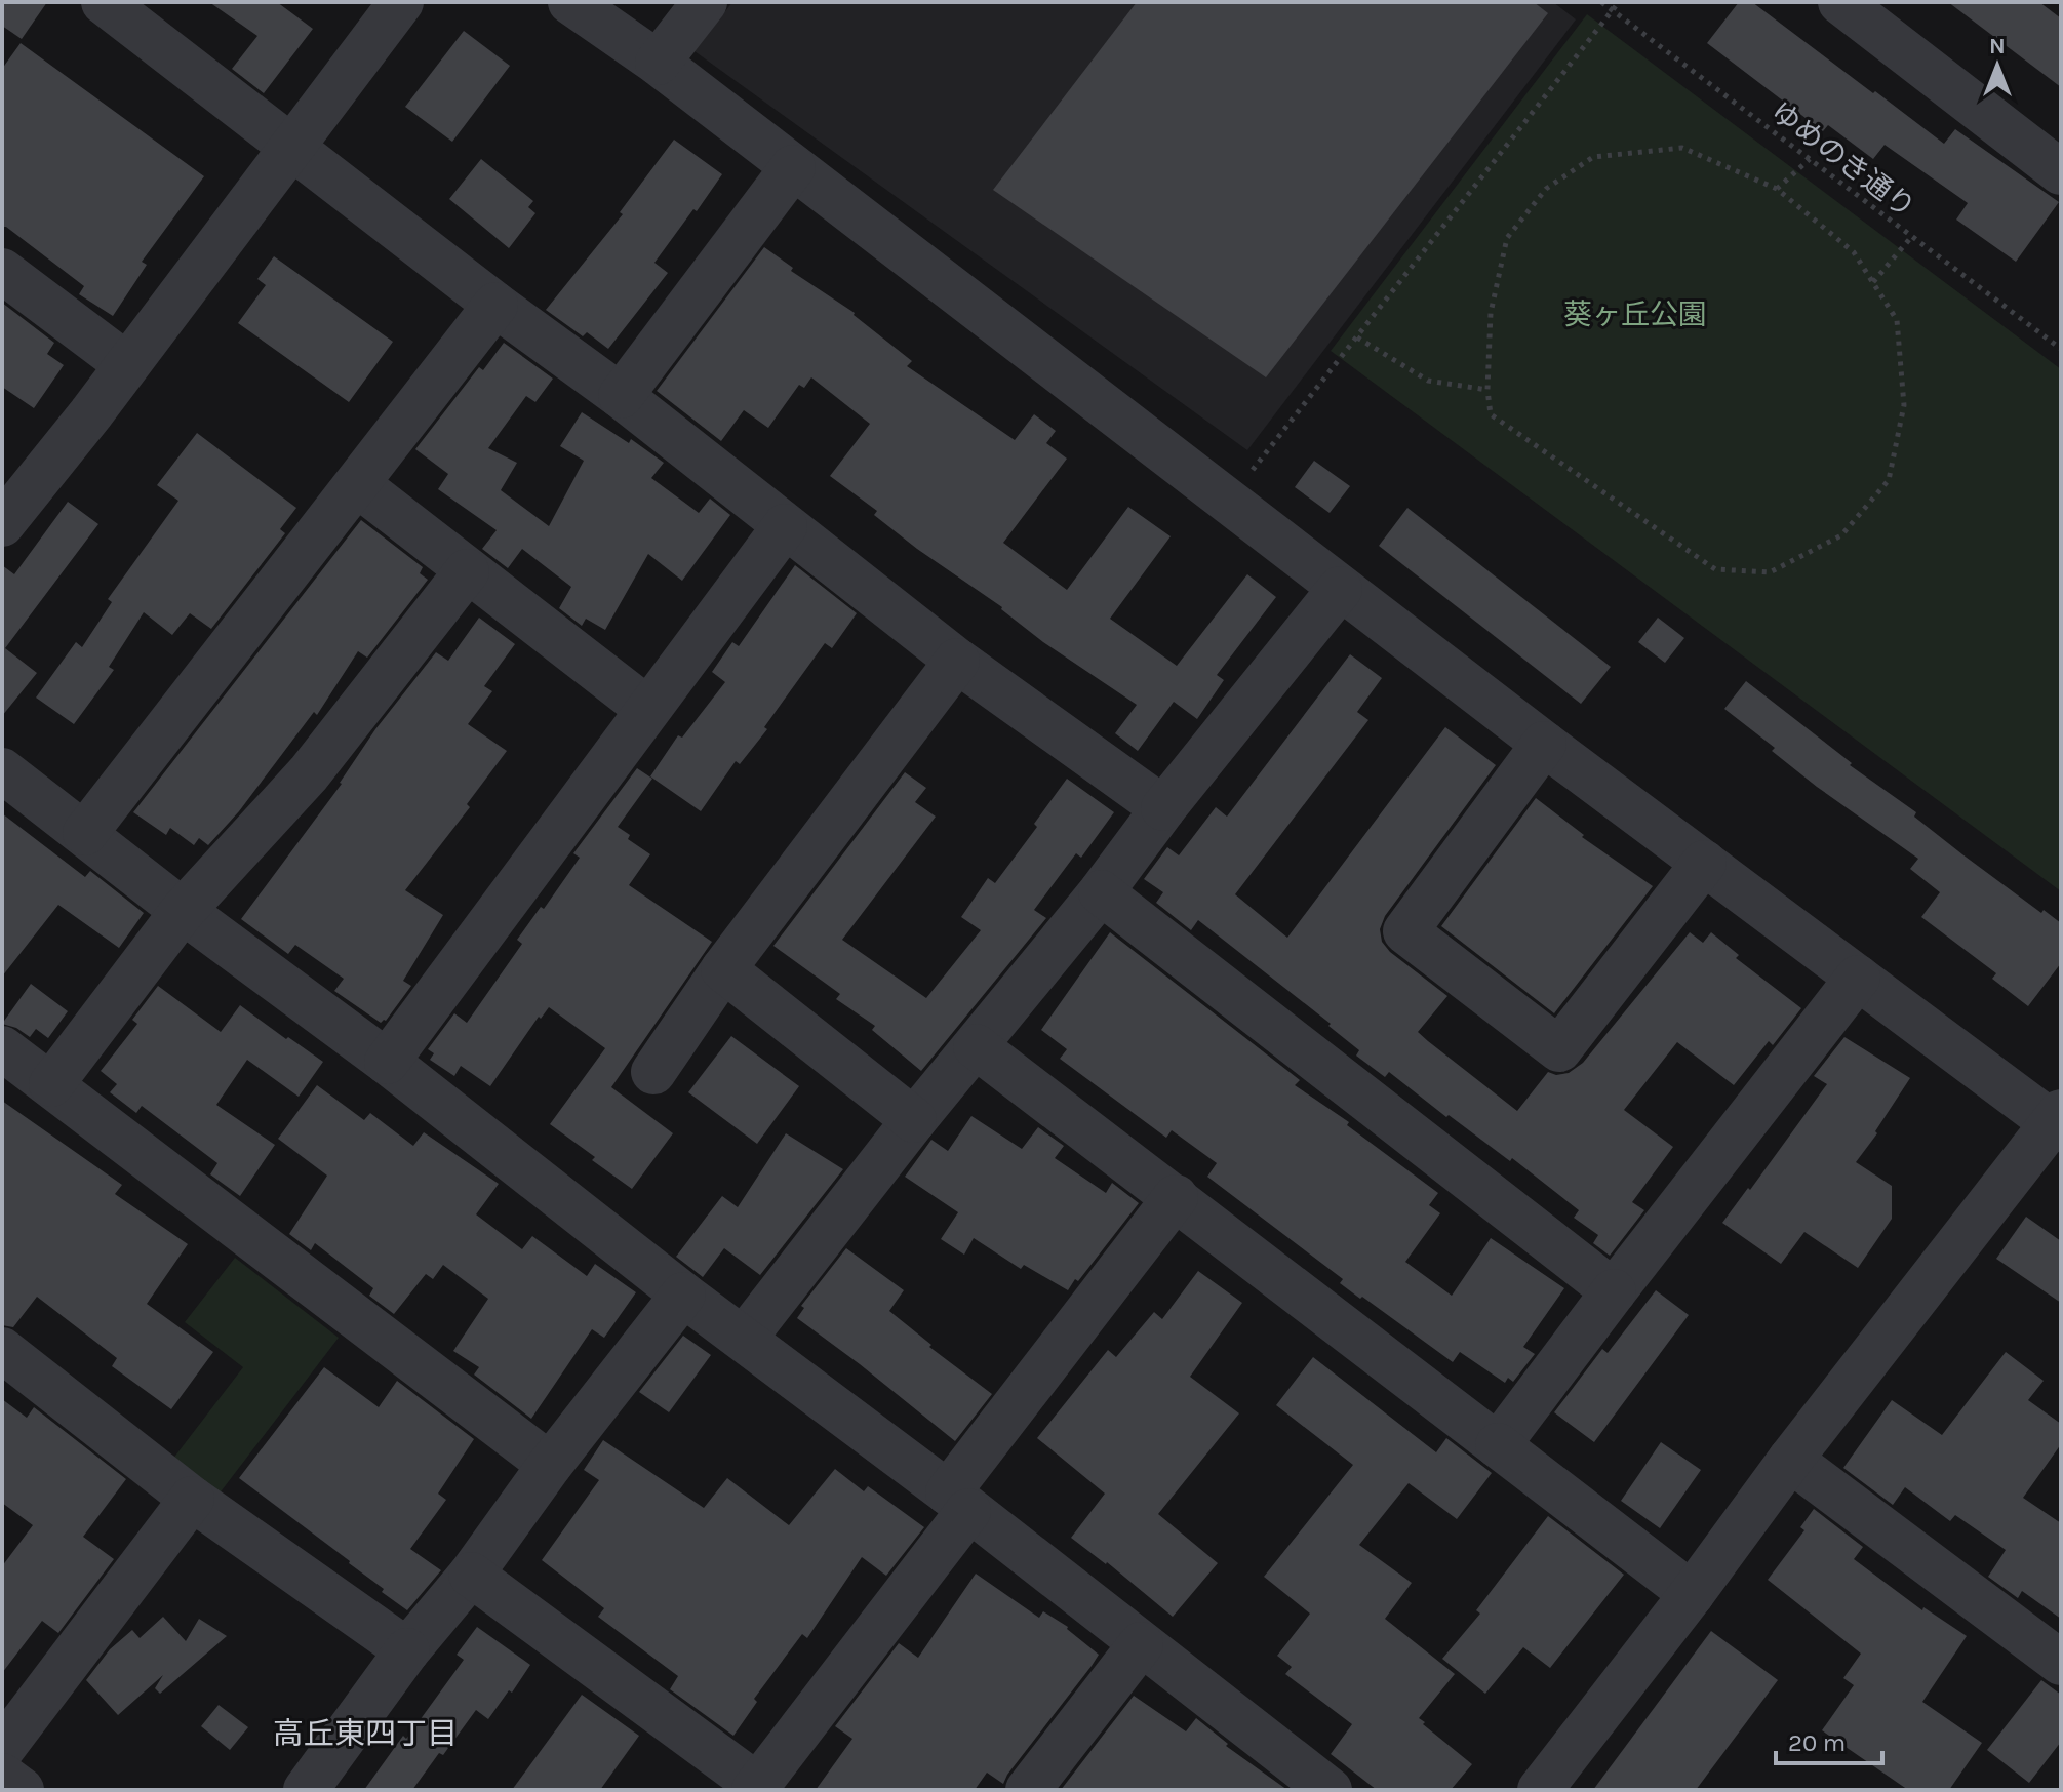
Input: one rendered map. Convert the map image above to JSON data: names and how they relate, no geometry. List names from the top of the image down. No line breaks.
{"streets":{"path":["ゆめのき通り"]},"districts":["高丘東四丁目"],"parks":["葵ヶ丘公園"],"scale_bar":"20 m","north":"top"}
